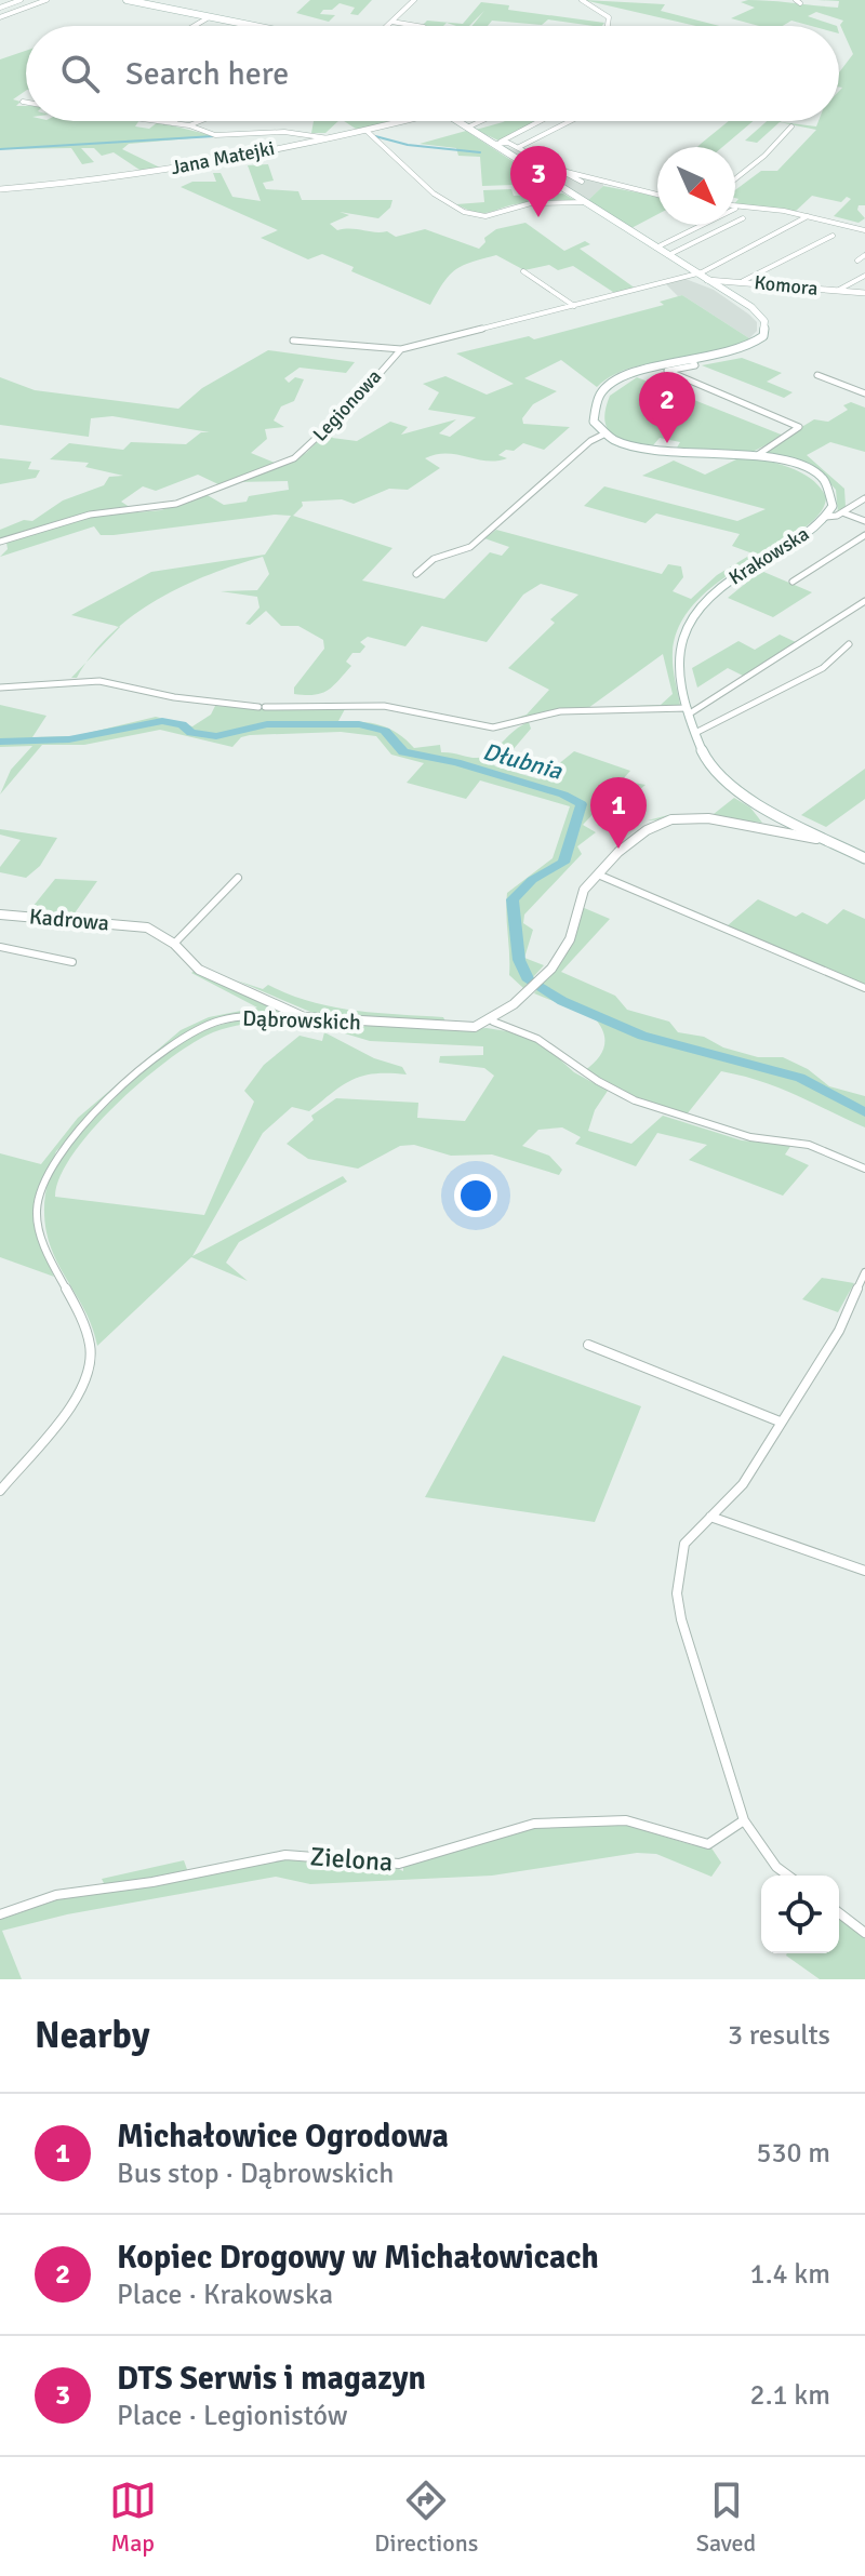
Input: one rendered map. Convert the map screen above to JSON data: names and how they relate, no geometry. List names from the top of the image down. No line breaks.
{"streets":{"main road":["Krakowska"],"street":["Jana Matejki","Komora","Legionowa","Kadrowa","Dąbrowskich","Zielona"]},"water":["Dłubnia"],"north":"bottom right","page":{"search":"Search here","pins":["3","2","1"],"heading":["Nearby","3 results"],"list":[{"mark":"1","name":"Michałowice Ogrodowa","note":"Bus stop · Dąbrowskich","value":"530 m"},{"mark":"2","name":"Kopiec Drogowy w Michałowicach","note":"Place · Krakowska","value":"1.4 km"},{"mark":"3","name":"DTS Serwis i magazyn","note":"Place · Legionistów","value":"2.1 km"}],"nav":["Map","Directions","Saved"]}}
